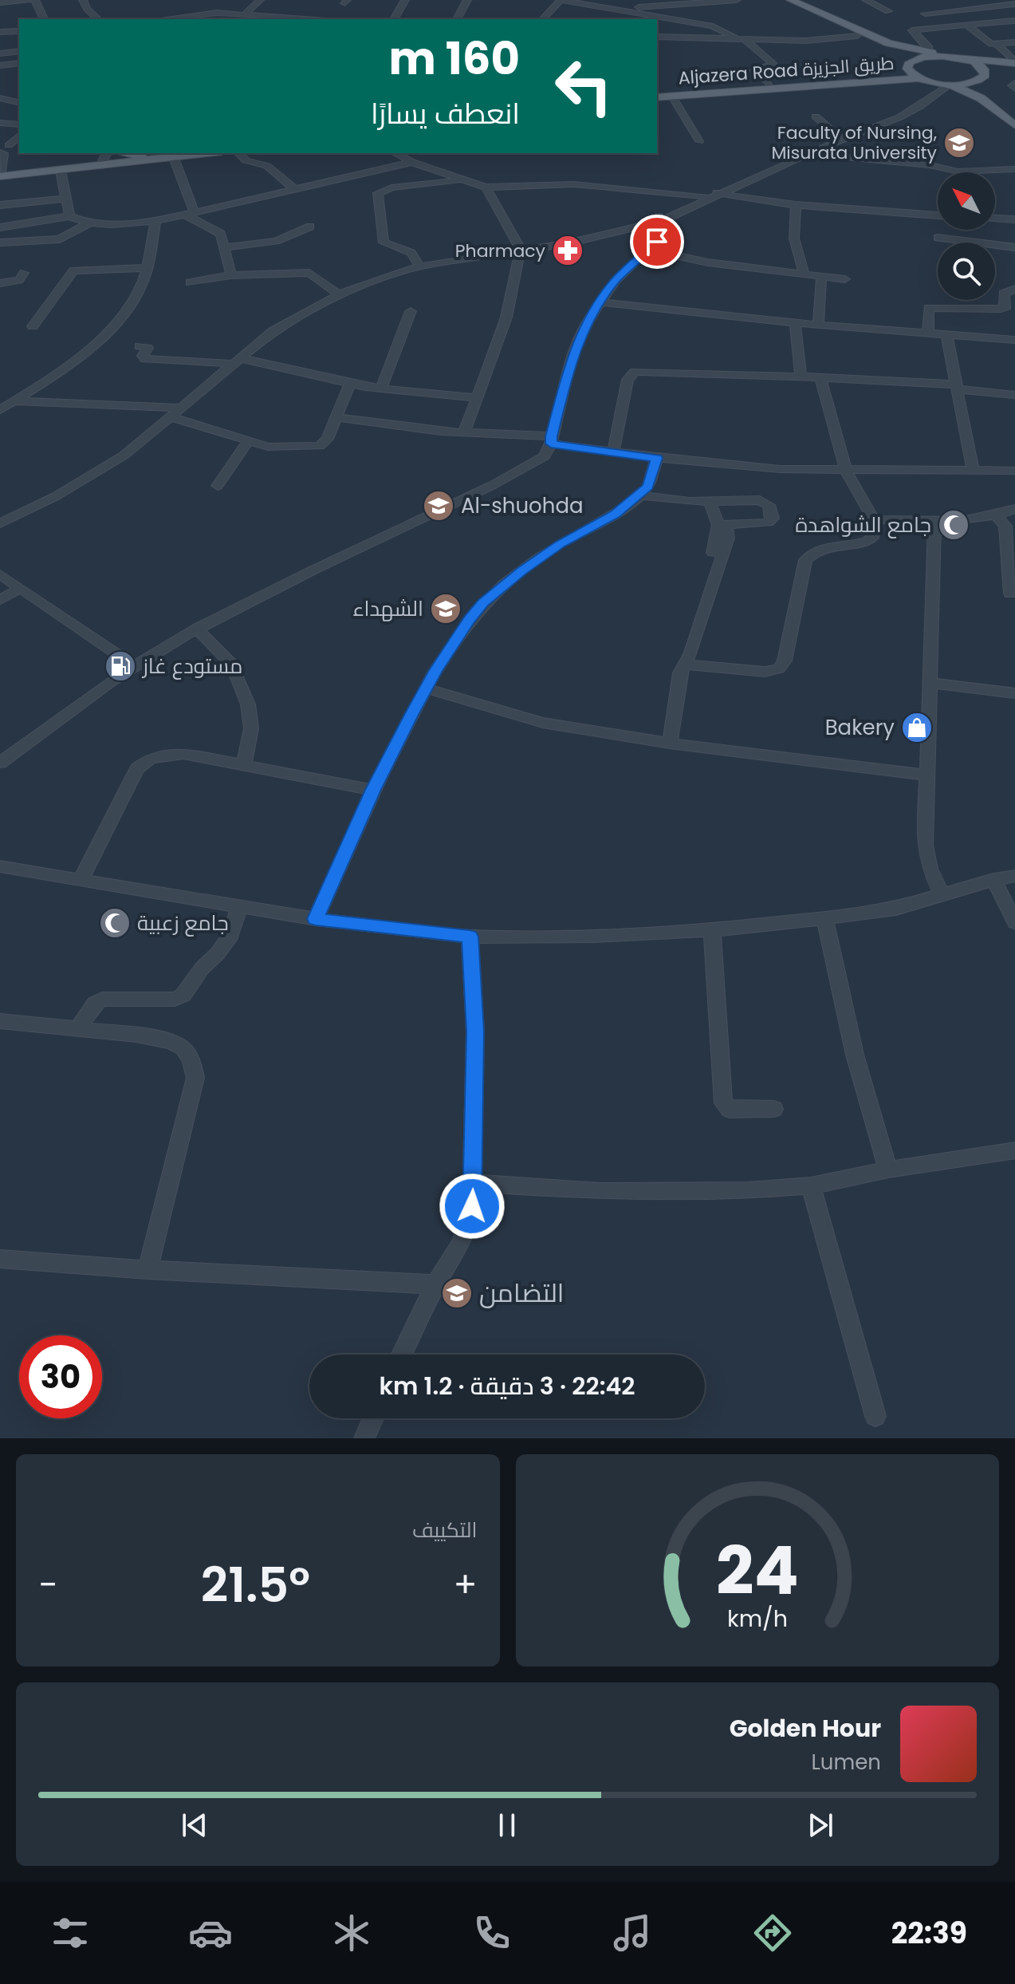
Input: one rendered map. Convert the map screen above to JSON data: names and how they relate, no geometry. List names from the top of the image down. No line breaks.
{"streets":{"main road":["Aljazera Road طريق الجزيزة"]},"places":{"school or university":["Faculty of Nursing, Misurata University","Al-shuohda","الشهداء","التضامن"],"pharmacy":["Pharmacy"],"mosque":["جامع الشواهدة","جامع زعبية"],"fuel station":["مستودع غاز"],"shop":["Bakery"]},"north":"top left","page":{"turn":["160 m","انعطف يسارًا"],"limit":"30","trip":"22:42 · 3 دقيقة · 1.2 km","tile":"التكييف","heat":["−","21.5°","+"],"song":["Golden Hour","Lumen"],"tabs":"22:39","gauge":["24","km/h"]}}
